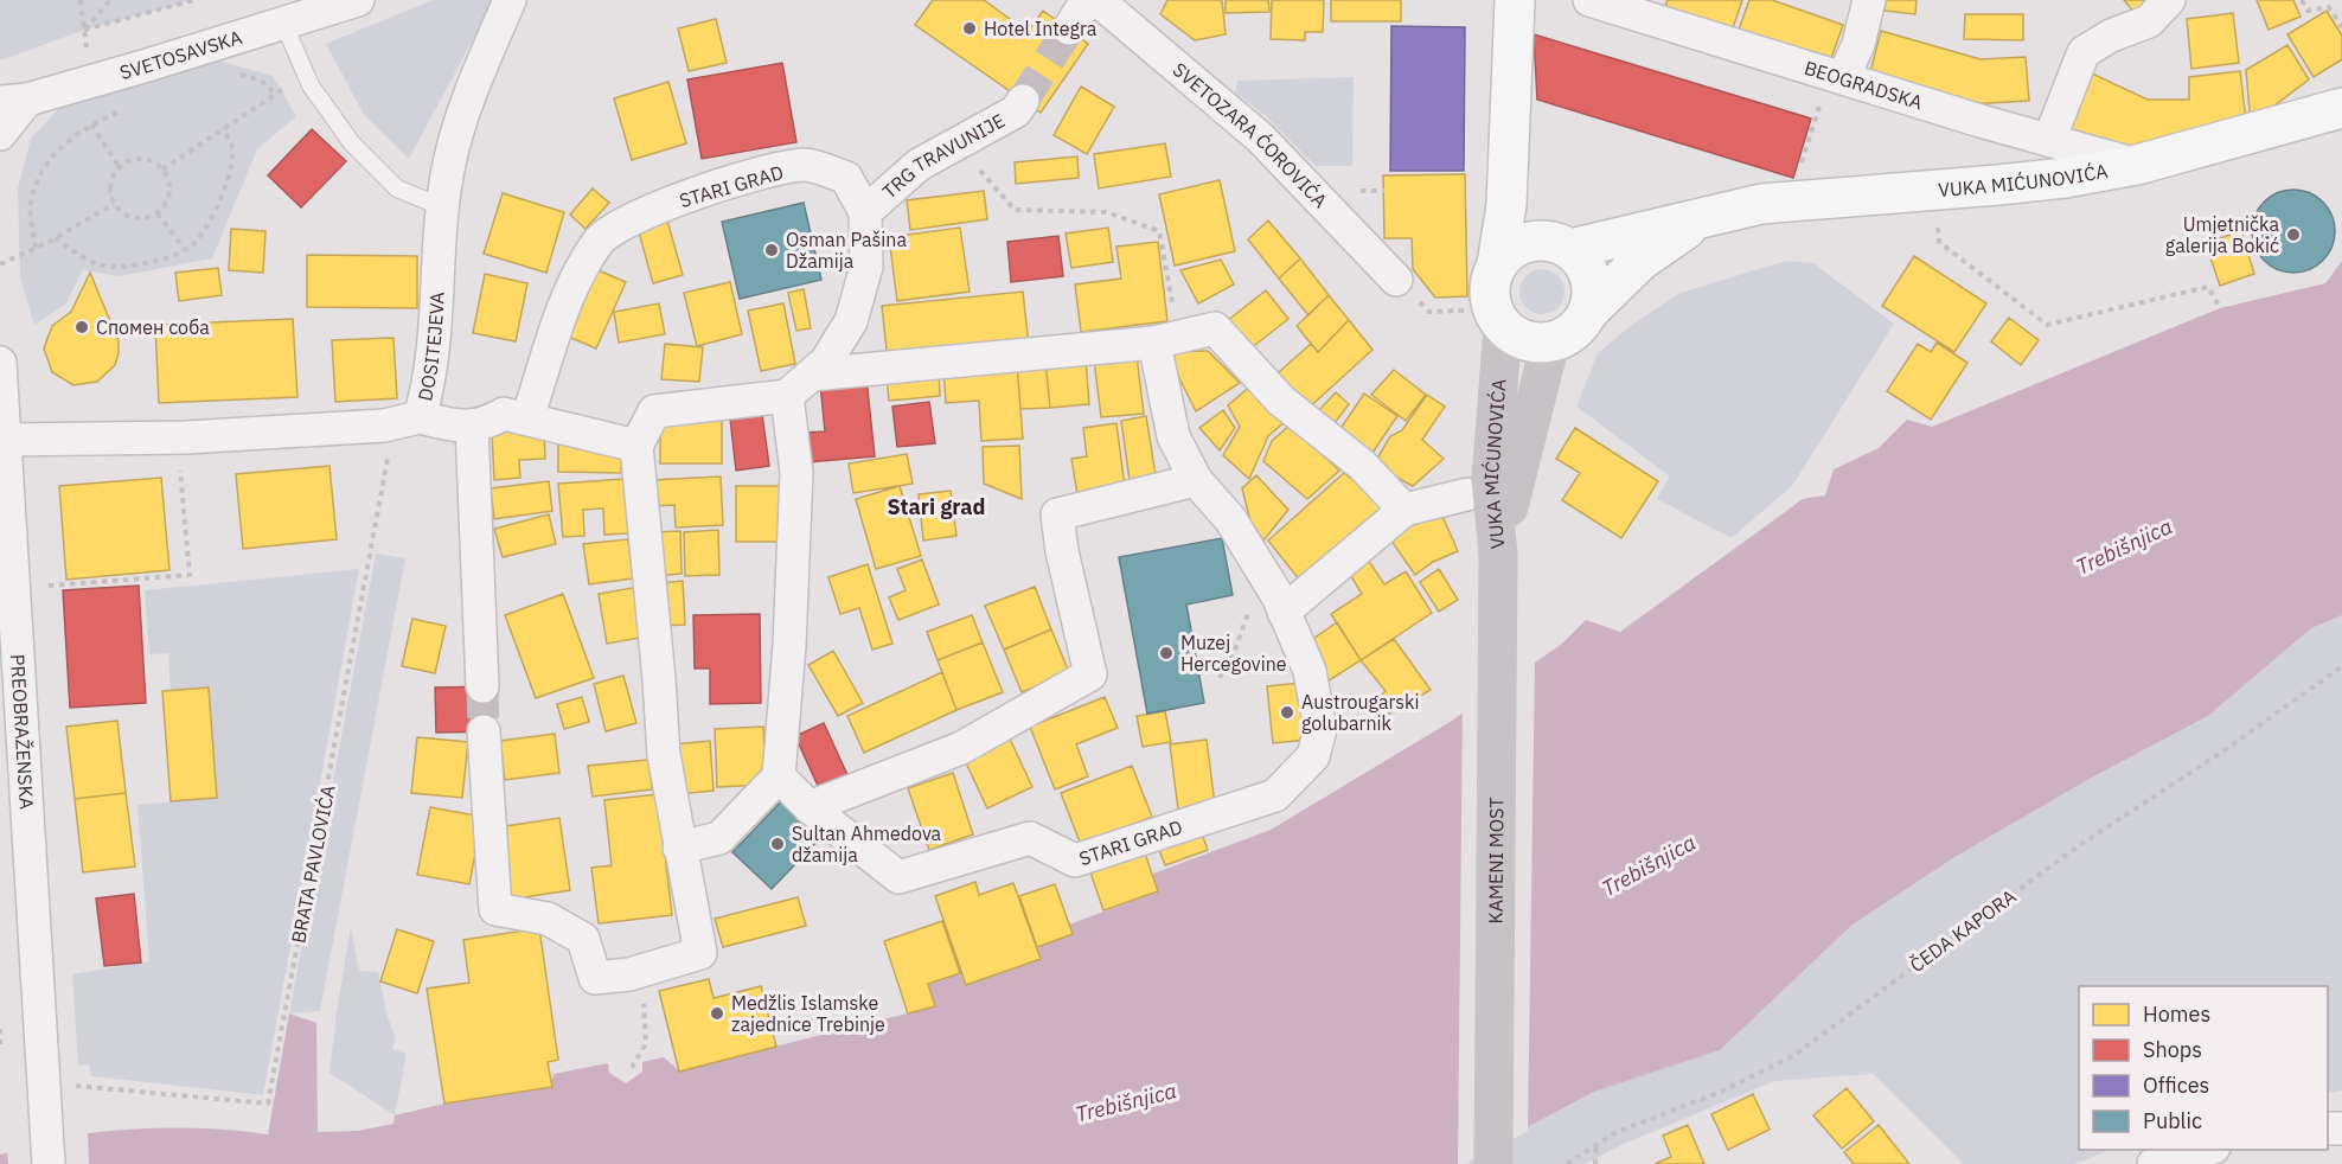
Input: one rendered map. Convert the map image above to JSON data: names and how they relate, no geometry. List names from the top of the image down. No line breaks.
{"streets":{"main road":["VUKA MIĆUNOVIĆA"],"street":["SVETOSAVSKA","BEOGRADSKA","SVETOZARA ĆOROVIĆA","TRG TRAVUNIJE","STARI GRAD","DOSITEJEVA","PREOBRAŽENSKA","KAMENI MOST"],"path":["BRATA PAVLOVIĆA","ČEDA KAPORA"]},"crossings":[["BEOGRADSKA","VUKA MIĆUNOVIĆA"],["TRG TRAVUNIJE","STARI GRAD"],["VUKA MIĆUNOVIĆA","KAMENI MOST"],["DOSITEJEVA","BRATA PAVLOVIĆA"],["PREOBRAŽENSKA","BRATA PAVLOVIĆA"]],"districts":["Stari grad"],"water":["Trebišnjica"],"places":["Hotel Integra","Umjetnička galerija Bokić","Osman Pašina Džamija","Спомен соба","Muzej Hercegovine","Austrougarski golubarnik","Sultan Ahmedova džamija","Medžlis Islamske zajednice Trebinje"],"legend":["Homes","Shops","Offices","Public"]}
